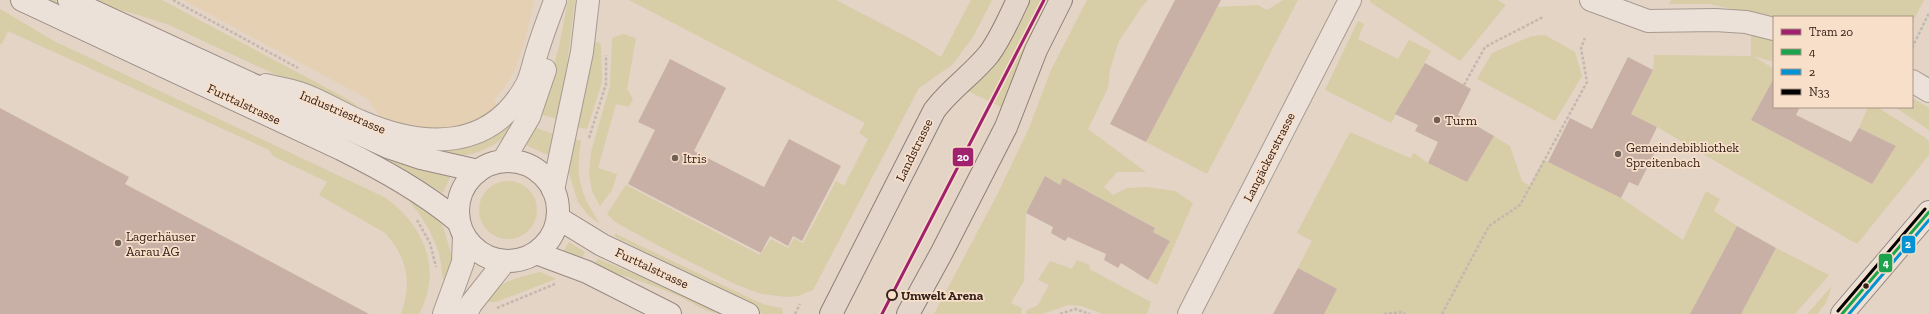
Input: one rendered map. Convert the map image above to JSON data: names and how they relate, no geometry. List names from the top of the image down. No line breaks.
{"streets":{"main road":["Landstrasse"],"street":["Furttalstrasse","Industriestrasse","Langäckerstrasse"]},"crossings":[["Furttalstrasse","Industriestrasse"]],"places":["Turm","Gemeindebibliothek Spreitenbach","Itris","Lagerhäuser Aarau AG","Umwelt Arena"],"lines":["tram line 20","transit line N33","transit line 4","transit line 2"],"legend":["Tram 20","4","2","N33"]}
